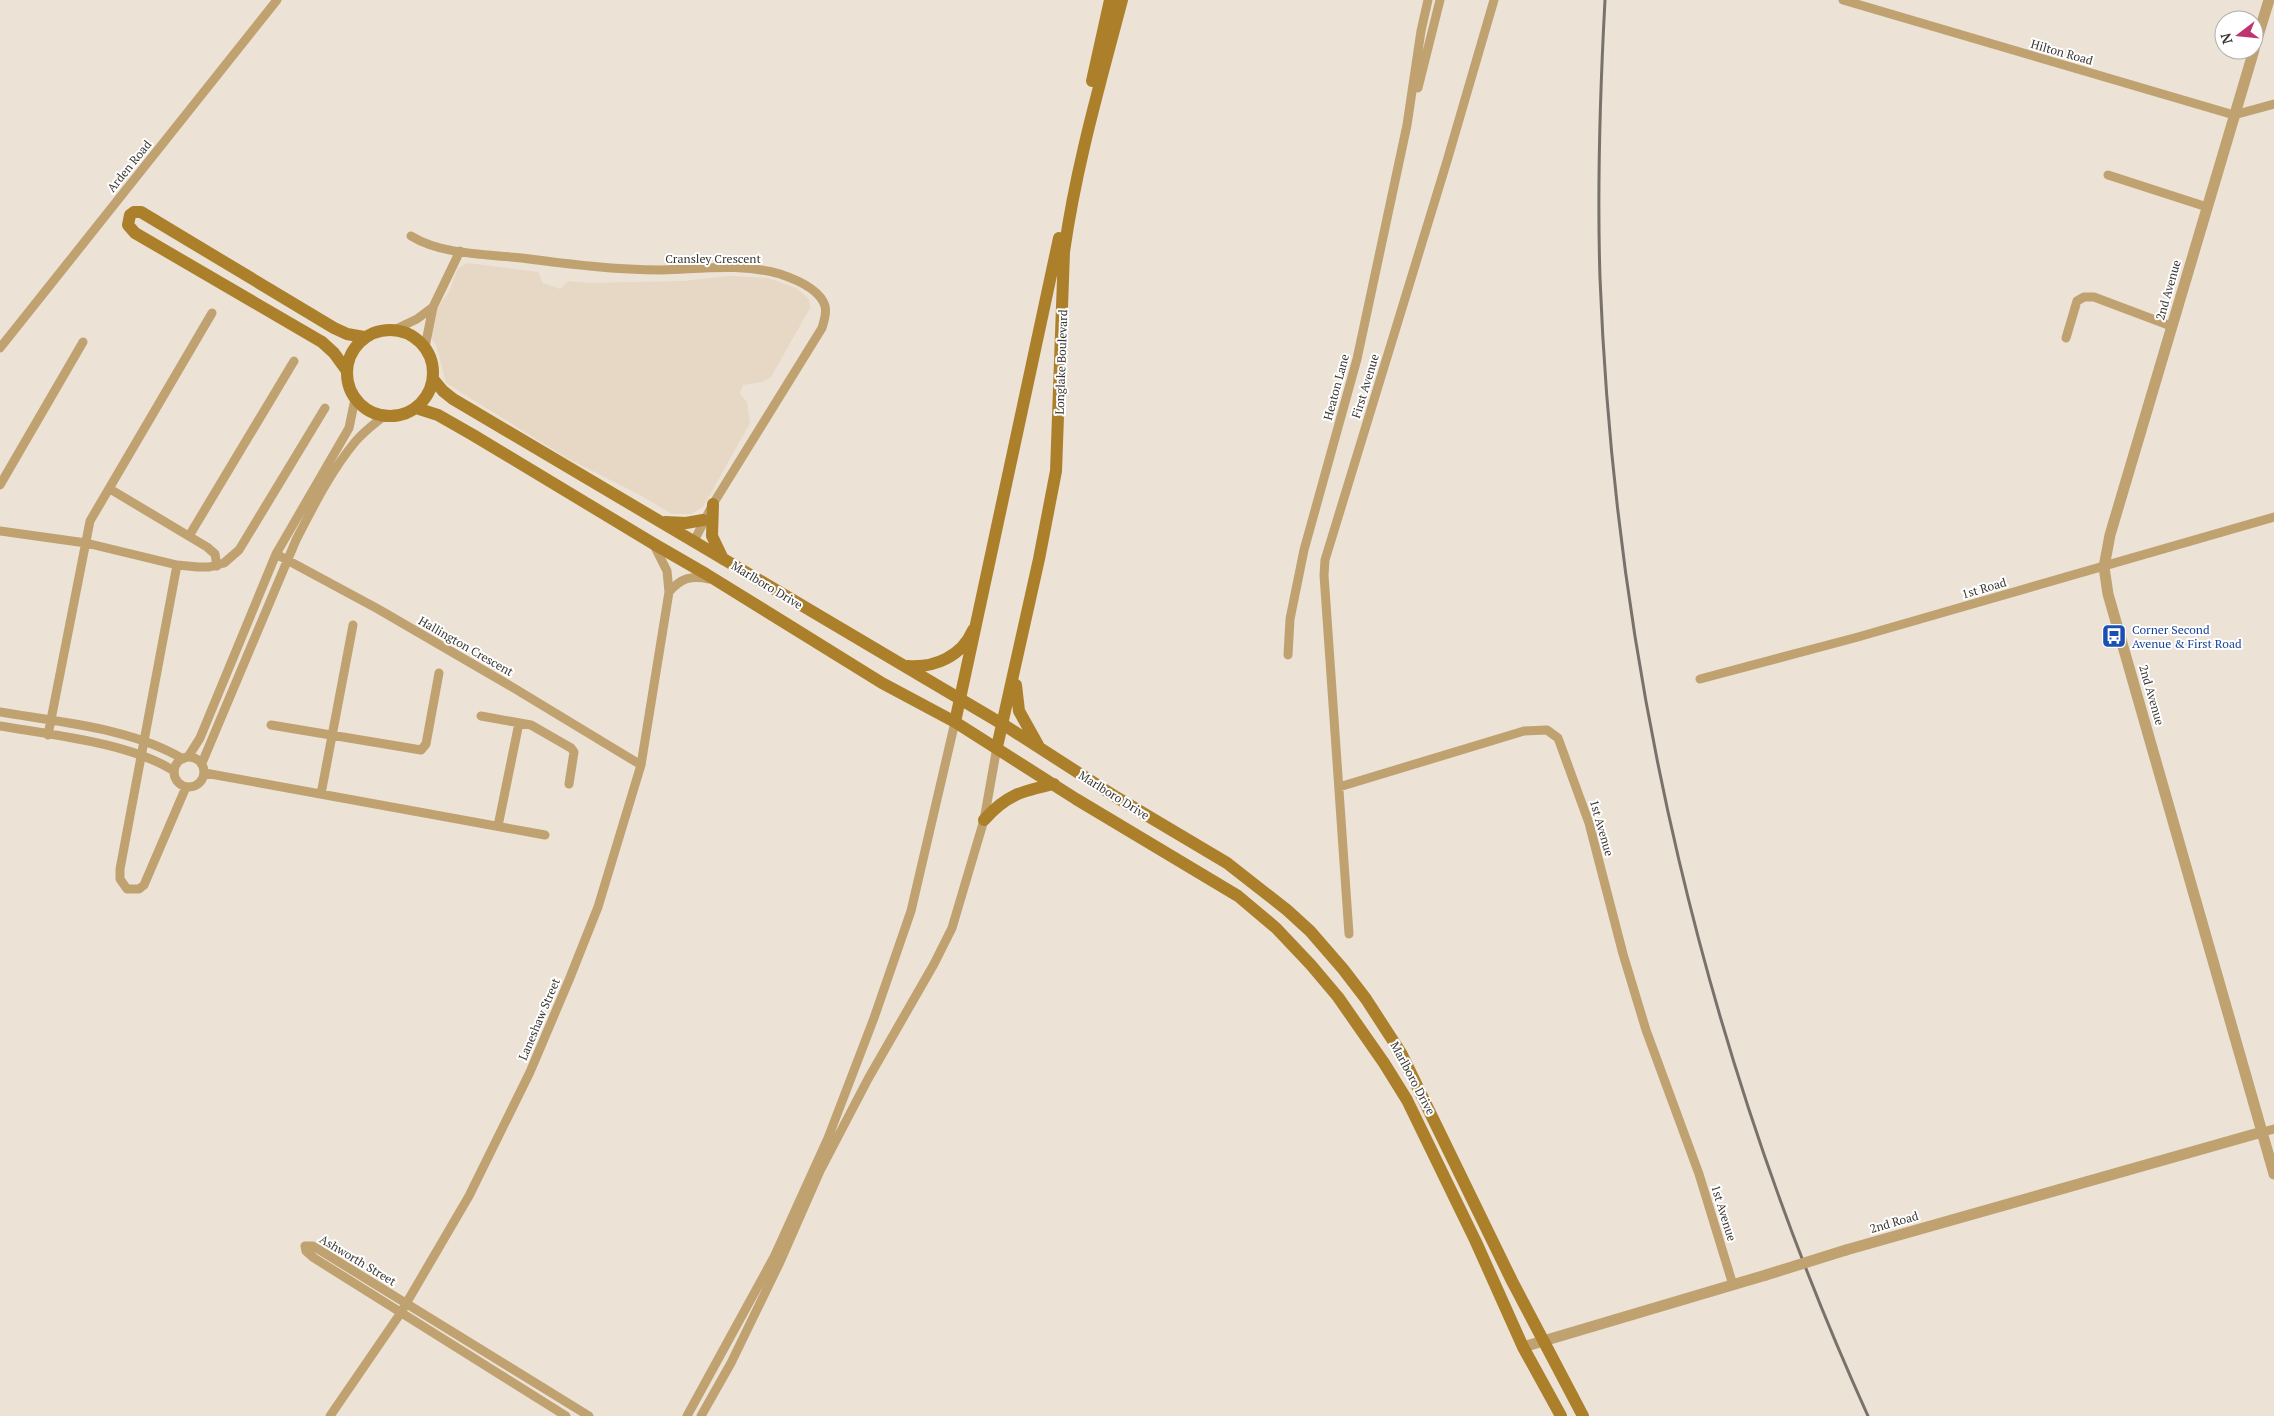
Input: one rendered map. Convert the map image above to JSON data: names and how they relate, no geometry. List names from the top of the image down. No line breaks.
{"streets":{"main road":["Longlake Boulevard","Marlboro Drive"],"street":["Hilton Road","Arden Road","Cransley Crescent","2nd Avenue","First Avenue","Heaton Lane","1st Road","Hallington Crescent","1st Avenue","Laneshaw Street","2nd Road","Ashworth Street"]},"crossings":[["Hilton Road","2nd Avenue"],["Cransley Crescent","Marlboro Drive"],["2nd Avenue","1st Road"],["2nd Avenue","2nd Road"],["Longlake Boulevard","Marlboro Drive"],["First Avenue","1st Avenue"],["Marlboro Drive","Laneshaw Street"],["Marlboro Drive","2nd Road"],["Hallington Crescent","Laneshaw Street"],["1st Avenue","2nd Road"],["Laneshaw Street","Ashworth Street"]],"places":{"bus stop":["Corner Second Avenue & First Road"]},"north":"left"}
